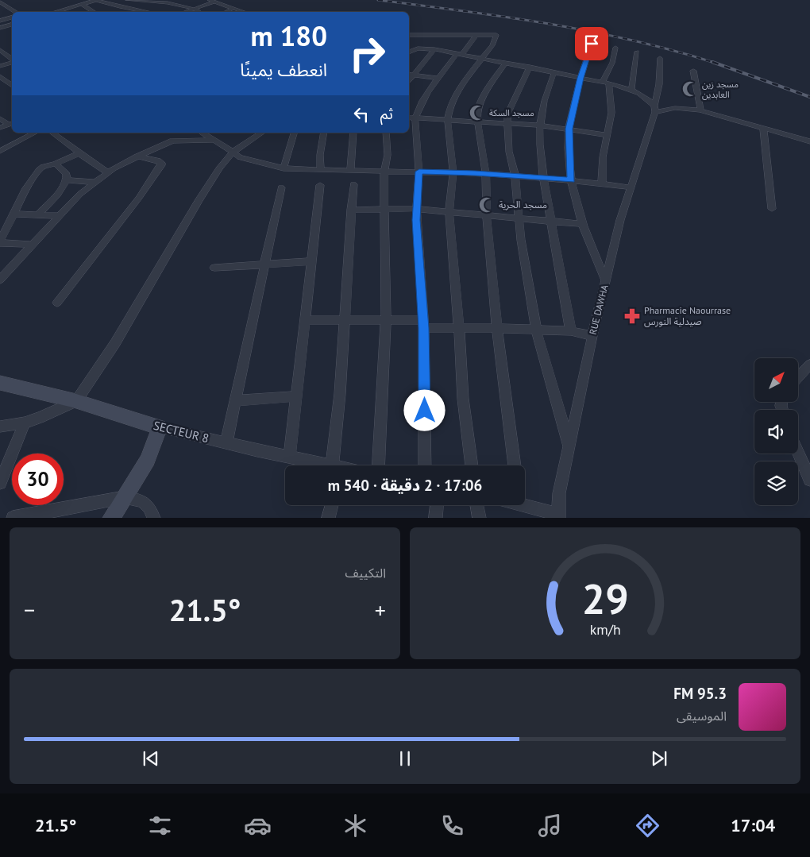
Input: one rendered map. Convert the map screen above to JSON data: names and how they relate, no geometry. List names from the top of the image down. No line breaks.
{"streets":{"street":["RUE DAWHA","SECTEUR 8"]},"places":{"mosque":["مسجد زين العابدين","مسجد السكة","مسجد الحرية"],"pharmacy":["Pharmacie Naourrase صيدلية النورس"]},"north":"top right","page":{"turn":["180 m","انعطف يمينًا"],"then":"ثم","limit":"30","trip":"17:06 · 2 دقيقة · 540 m","tile":"التكييف","heat":["−","21.5°","+"],"song":["95.3 FM","الموسيقى"],"tabs":["17:04","21.5°"],"gauge":["29","km/h"]}}
